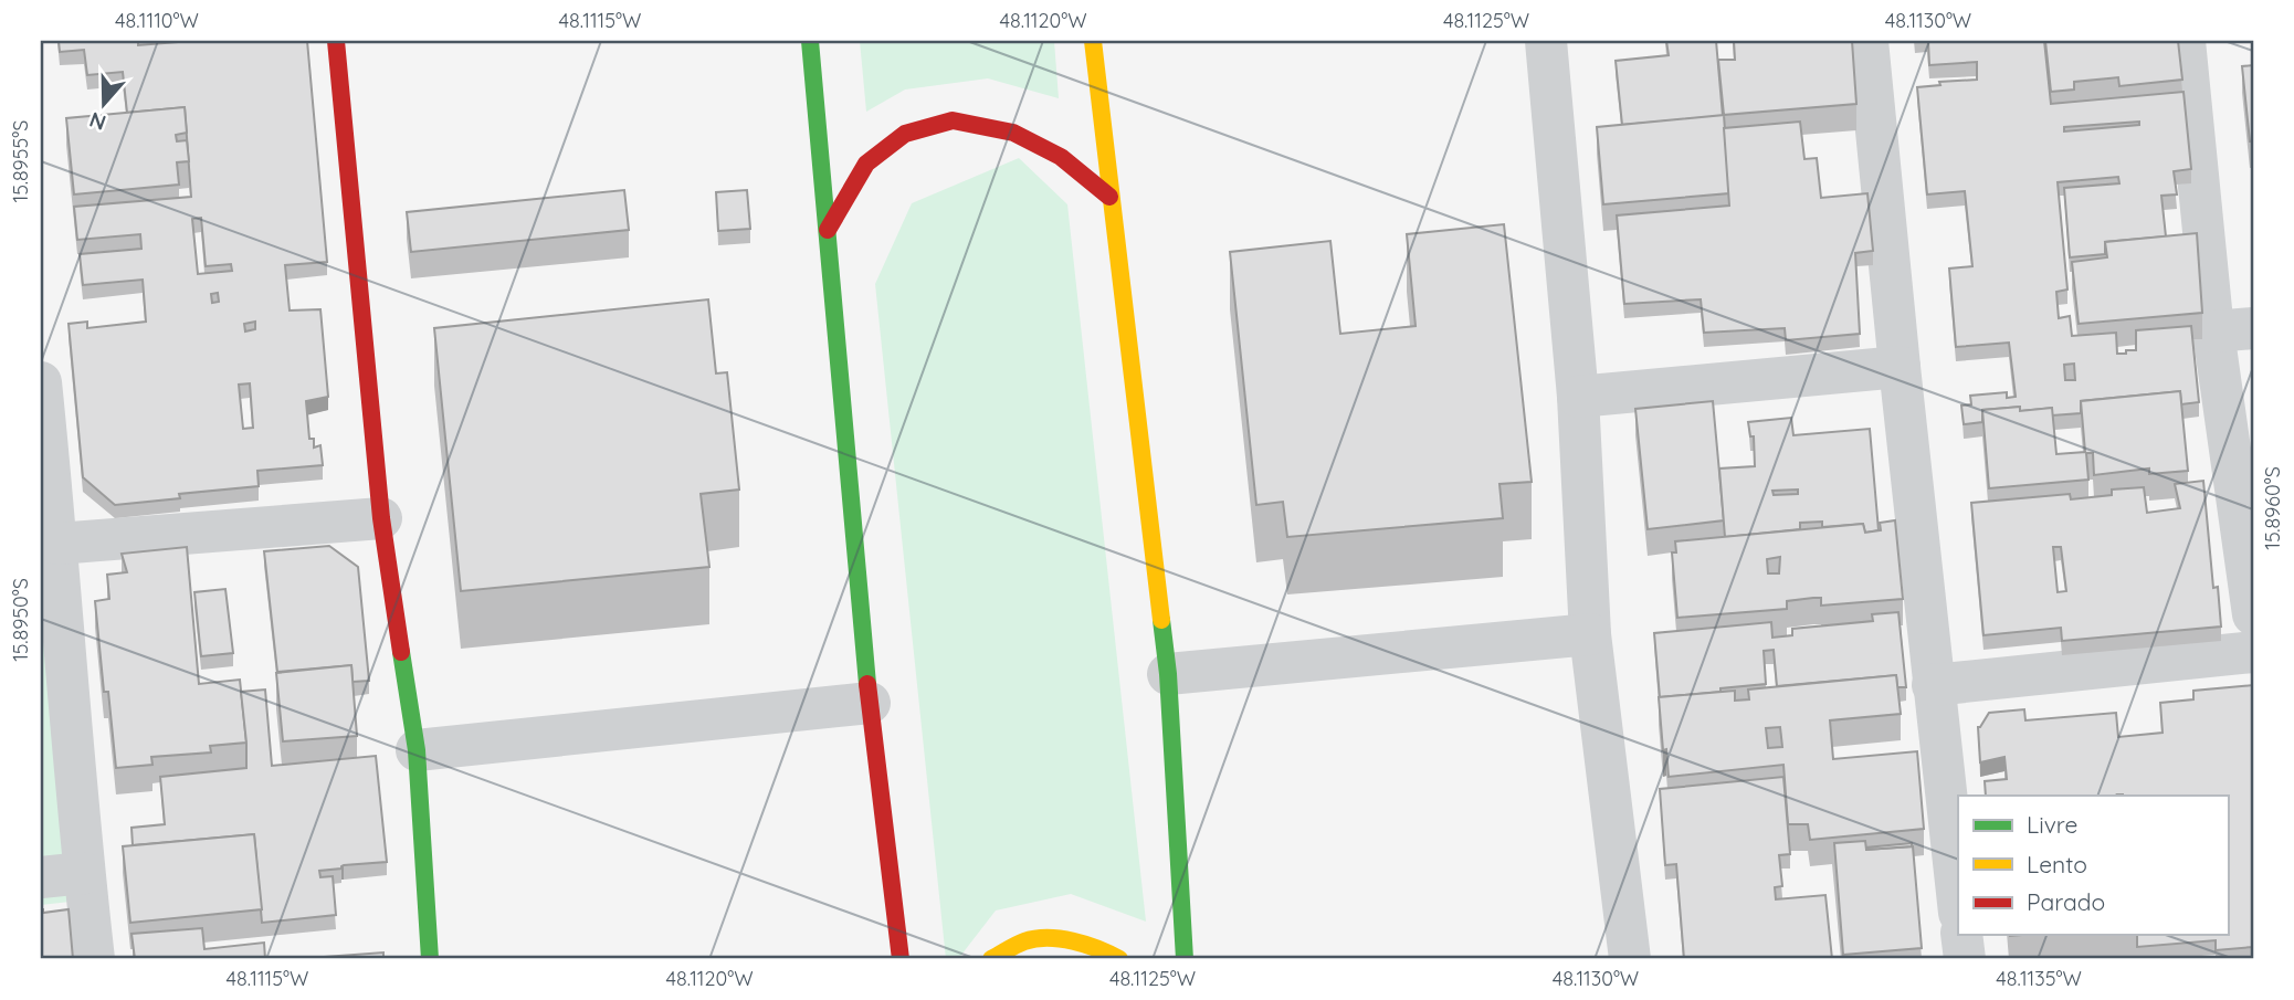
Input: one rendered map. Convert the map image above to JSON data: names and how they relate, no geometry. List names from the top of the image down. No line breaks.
{"legend":["Livre","Lento","Parado"],"north":"bottom","coordinates":["48.1110°W","48.1115°W","48.1120°W","48.1125°W","48.1130°W","15.8955°S","15.8960°S","15.8950°S","48.1135°W"]}
